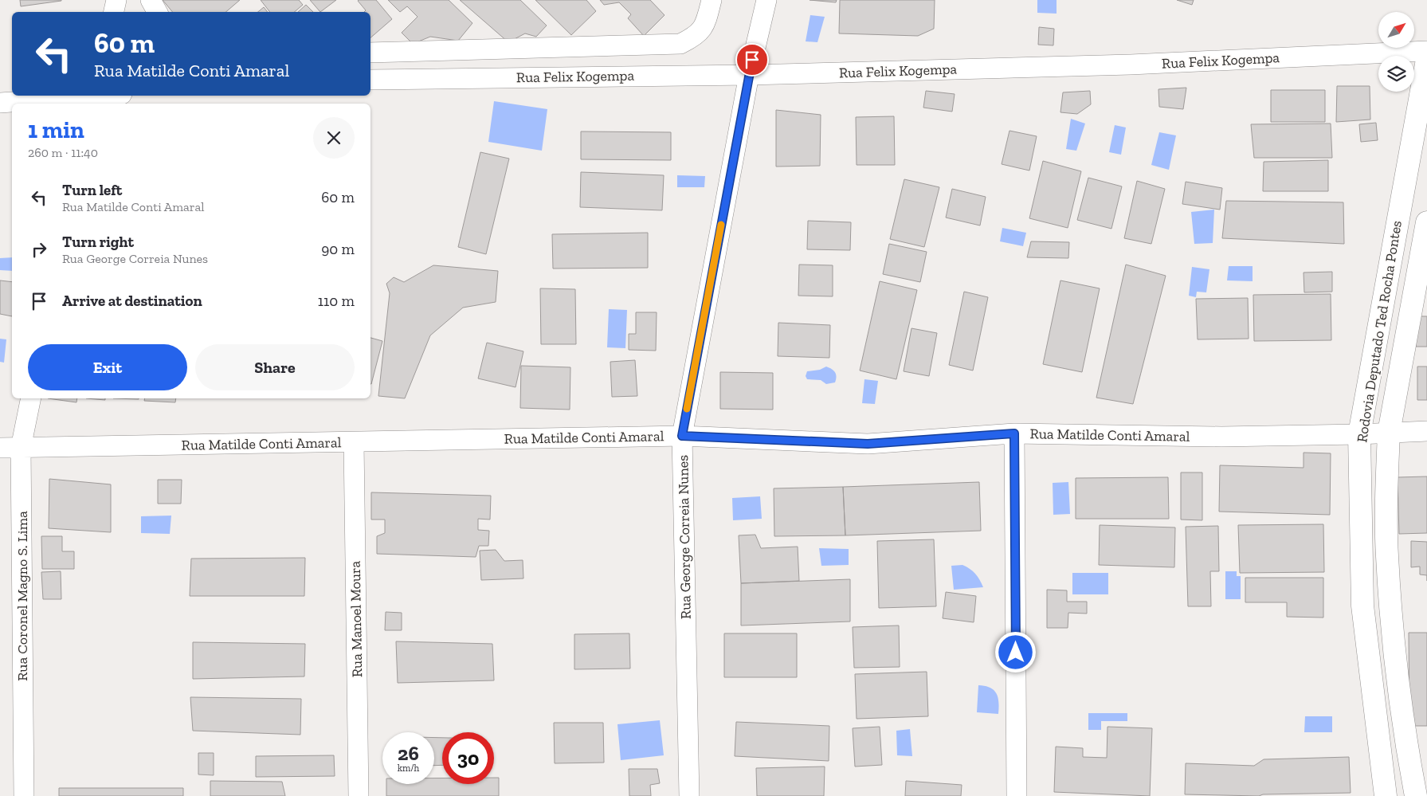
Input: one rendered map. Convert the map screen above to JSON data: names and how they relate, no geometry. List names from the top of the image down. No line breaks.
{"streets":{"main road":["Rodovia Deputado Ted Rocha Pontes"],"street":["Rua Felix Kogempa","Rua Matilde Conti Amaral","Rua George Correia Nunes","Rua Coronel Magno S. Lima","Rua Manoel Moura"]},"crossings":[["Rua Felix Kogempa","Rua George Correia Nunes"],["Rodovia Deputado Ted Rocha Pontes","Rua Matilde Conti Amaral"],["Rua Matilde Conti Amaral","Rua George Correia Nunes"],["Rua Matilde Conti Amaral","Rua Coronel Magno S. Lima"],["Rua Matilde Conti Amaral","Rua Manoel Moura"]],"north":"top right","page":{"turn":["60 m","Rua Matilde Conti Amaral"],"heading":["1 min","260 m · 11:40"],"list":[{"name":"Turn left","note":"Rua Matilde Conti Amaral","value":"60 m"},{"name":"Turn right","note":"Rua George Correia Nunes","value":"90 m"},{"name":"Arrive at destination","value":"110 m"}],"buttons":["Exit","Share"],"speed":"26 km/h","limit":"30"}}
